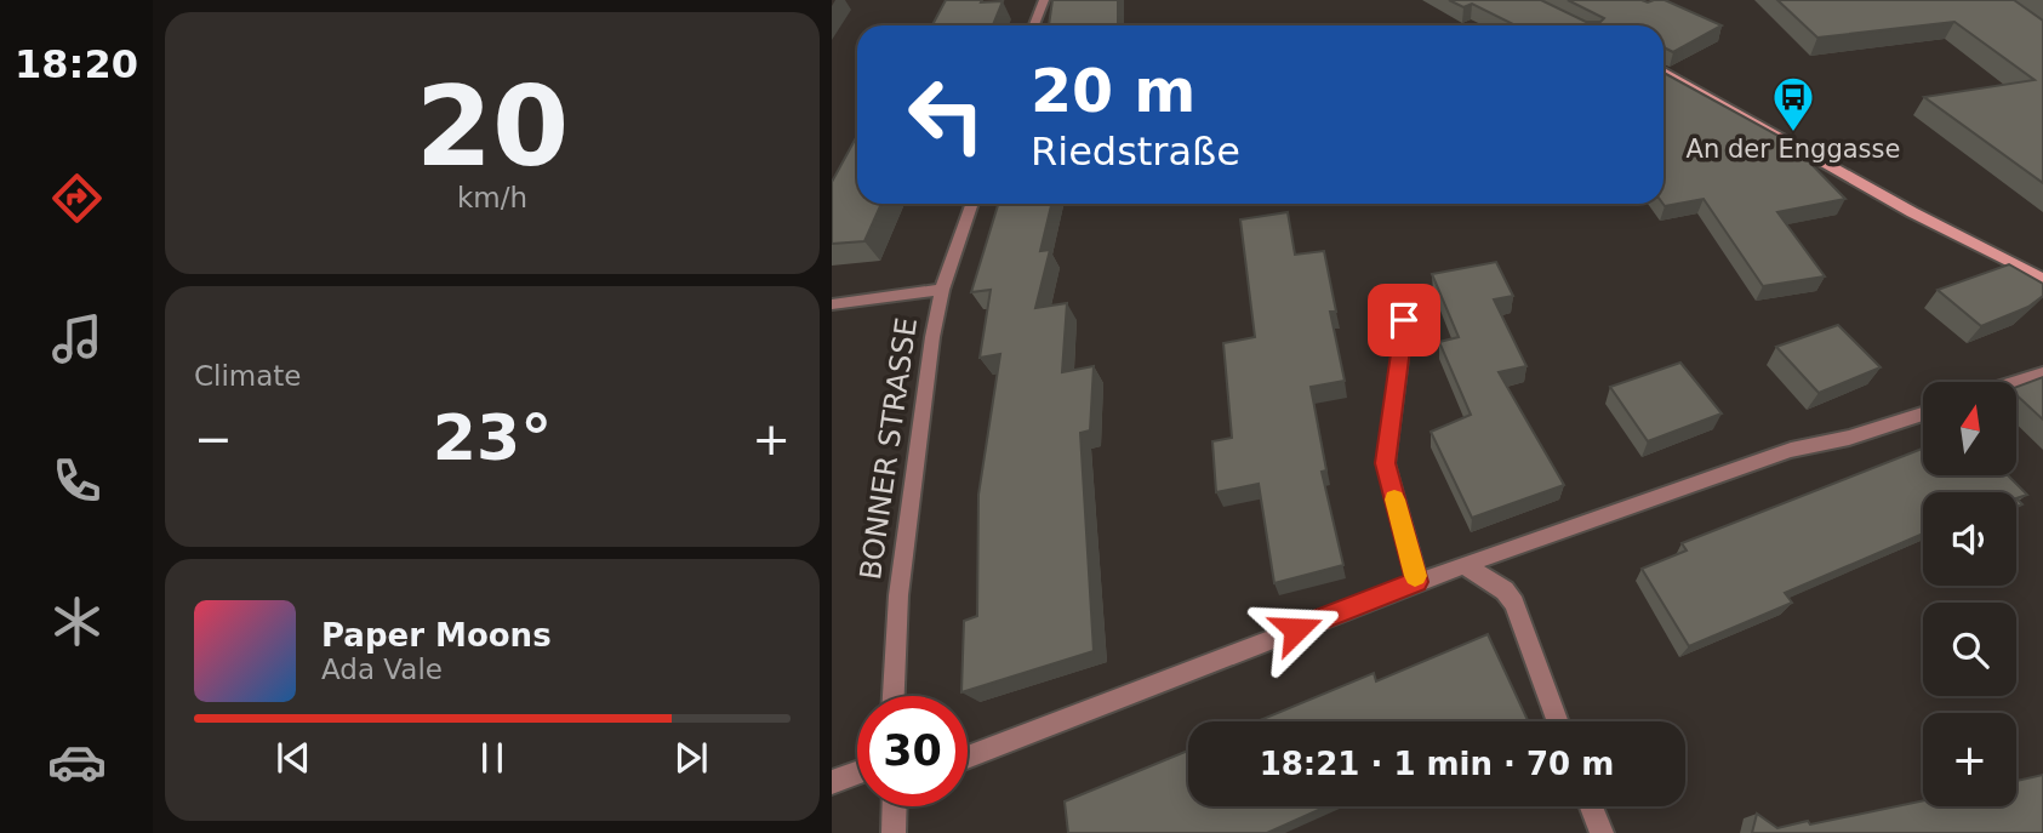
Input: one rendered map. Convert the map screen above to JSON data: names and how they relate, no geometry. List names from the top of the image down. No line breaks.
{"streets":{"street":["BONNER STRASSE"]},"places":{"bus stop":["An der Enggasse"]},"north":"top","page":{"tabs":"18:20","tile":[["20","km/h"],"Climate"],"turn":["20 m","Riedstraße"],"map_buttons":"+","heat":["−","23°","+"],"song":["Paper Moons","Ada Vale"],"limit":"30","trip":"18:21 · 1 min · 70 m"}}
